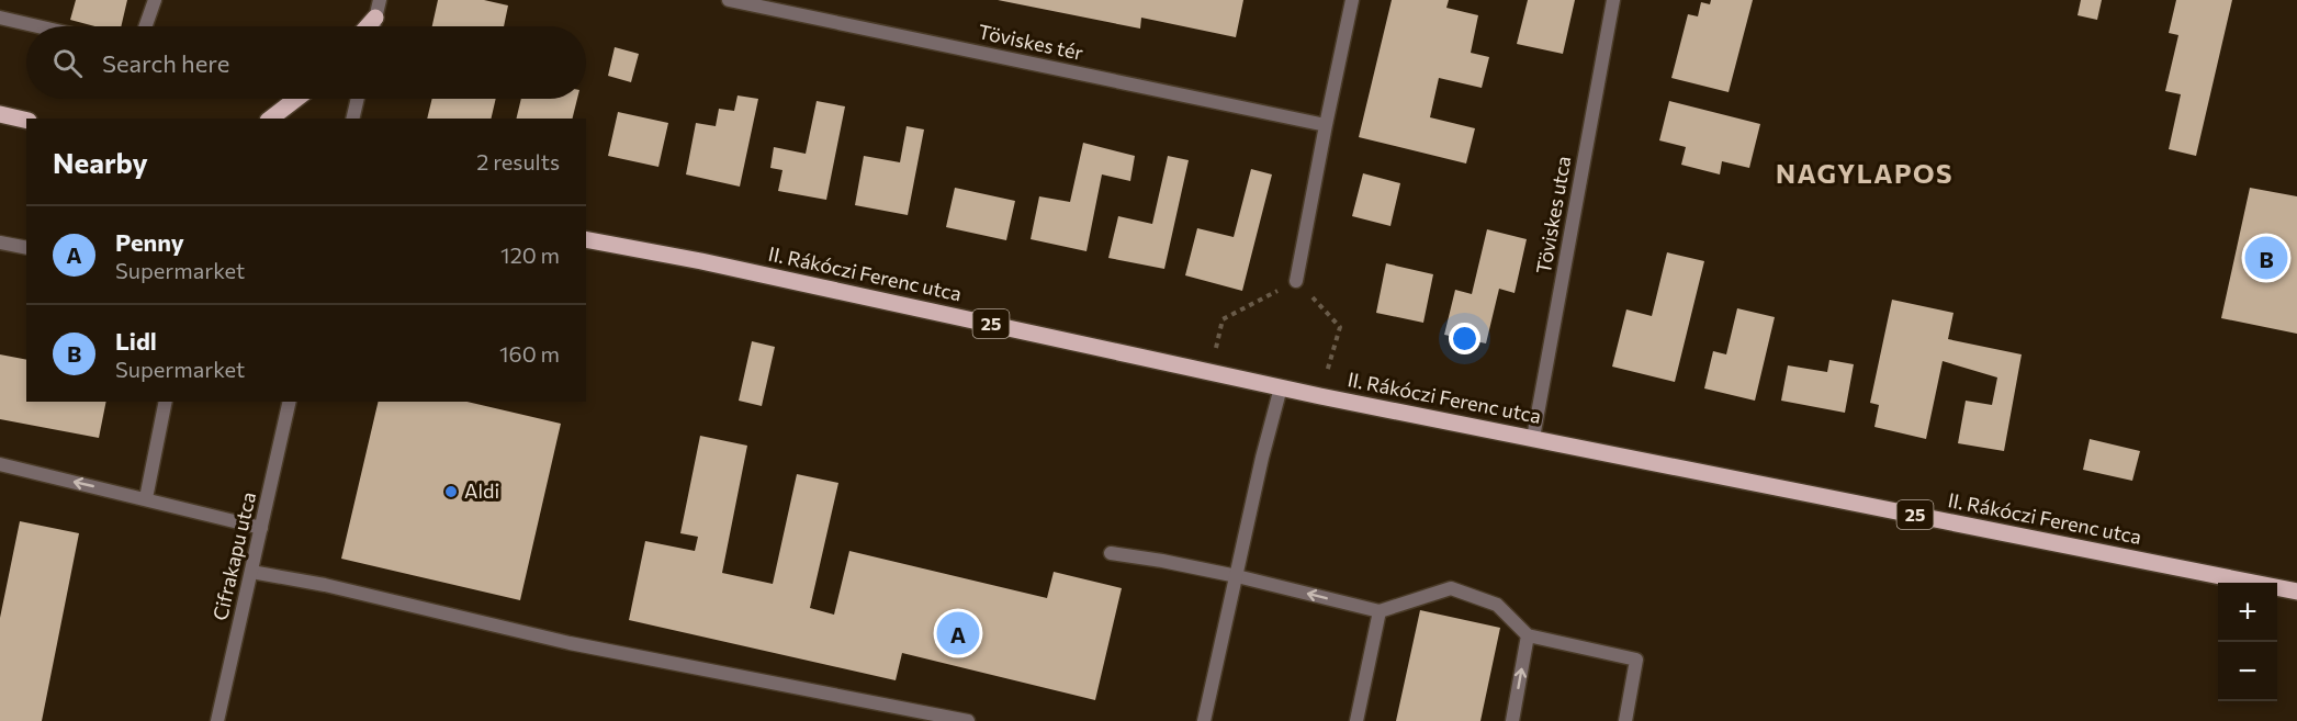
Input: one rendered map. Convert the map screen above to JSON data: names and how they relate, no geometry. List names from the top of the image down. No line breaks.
{"streets":{"main road":["II. Rákóczi Ferenc utca","25"],"street":["Töviskes tér","Töviskes utca","Cifrakapu utca"]},"crossings":[["Töviskes utca","II. Rákóczi Ferenc utca"]],"districts":["NAGYLAPOS"],"places":["Aldi"],"page":{"search":"Search here","heading":["Nearby","2 results"],"list":[{"mark":"A","name":"Penny","note":"Supermarket","value":"120 m"},{"mark":"B","name":"Lidl","note":"Supermarket","value":"160 m"}],"pins":["B","A"],"map_buttons":["+","−"]}}
